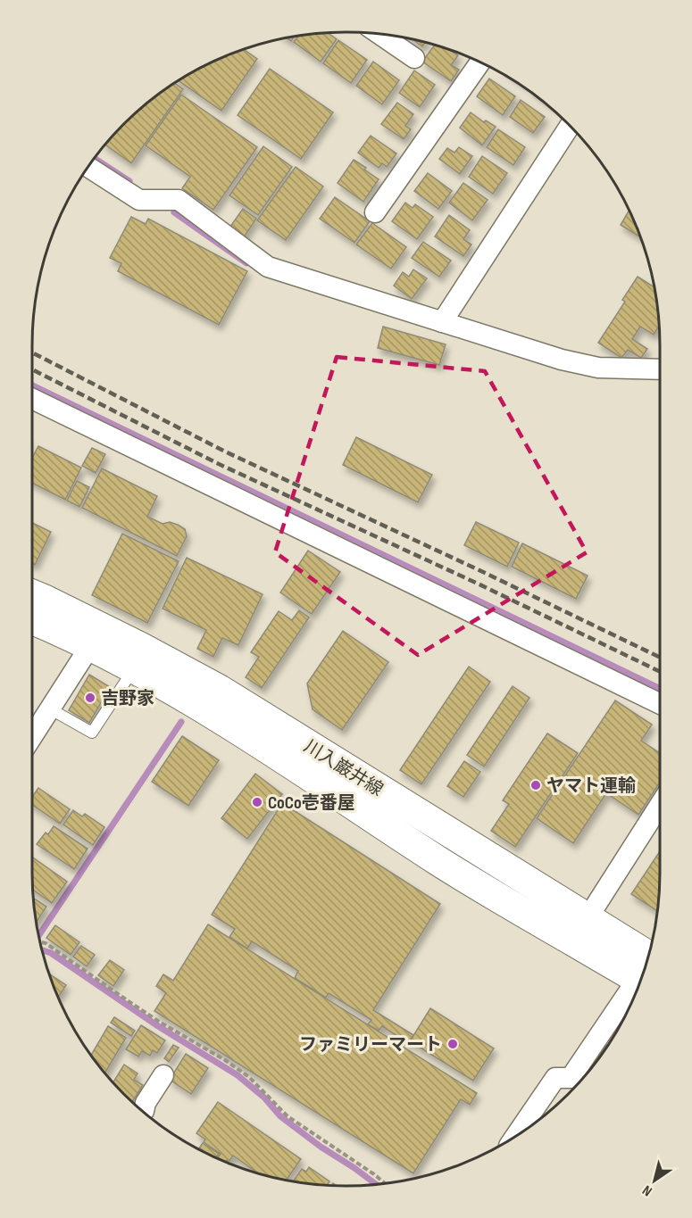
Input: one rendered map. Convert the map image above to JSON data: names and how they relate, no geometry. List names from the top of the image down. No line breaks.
{"streets":{"main road":["川入巌井線"]},"places":["吉野家","ヤマト運輸","CoCo壱番屋","ファミリーマート"],"north":"bottom left"}
